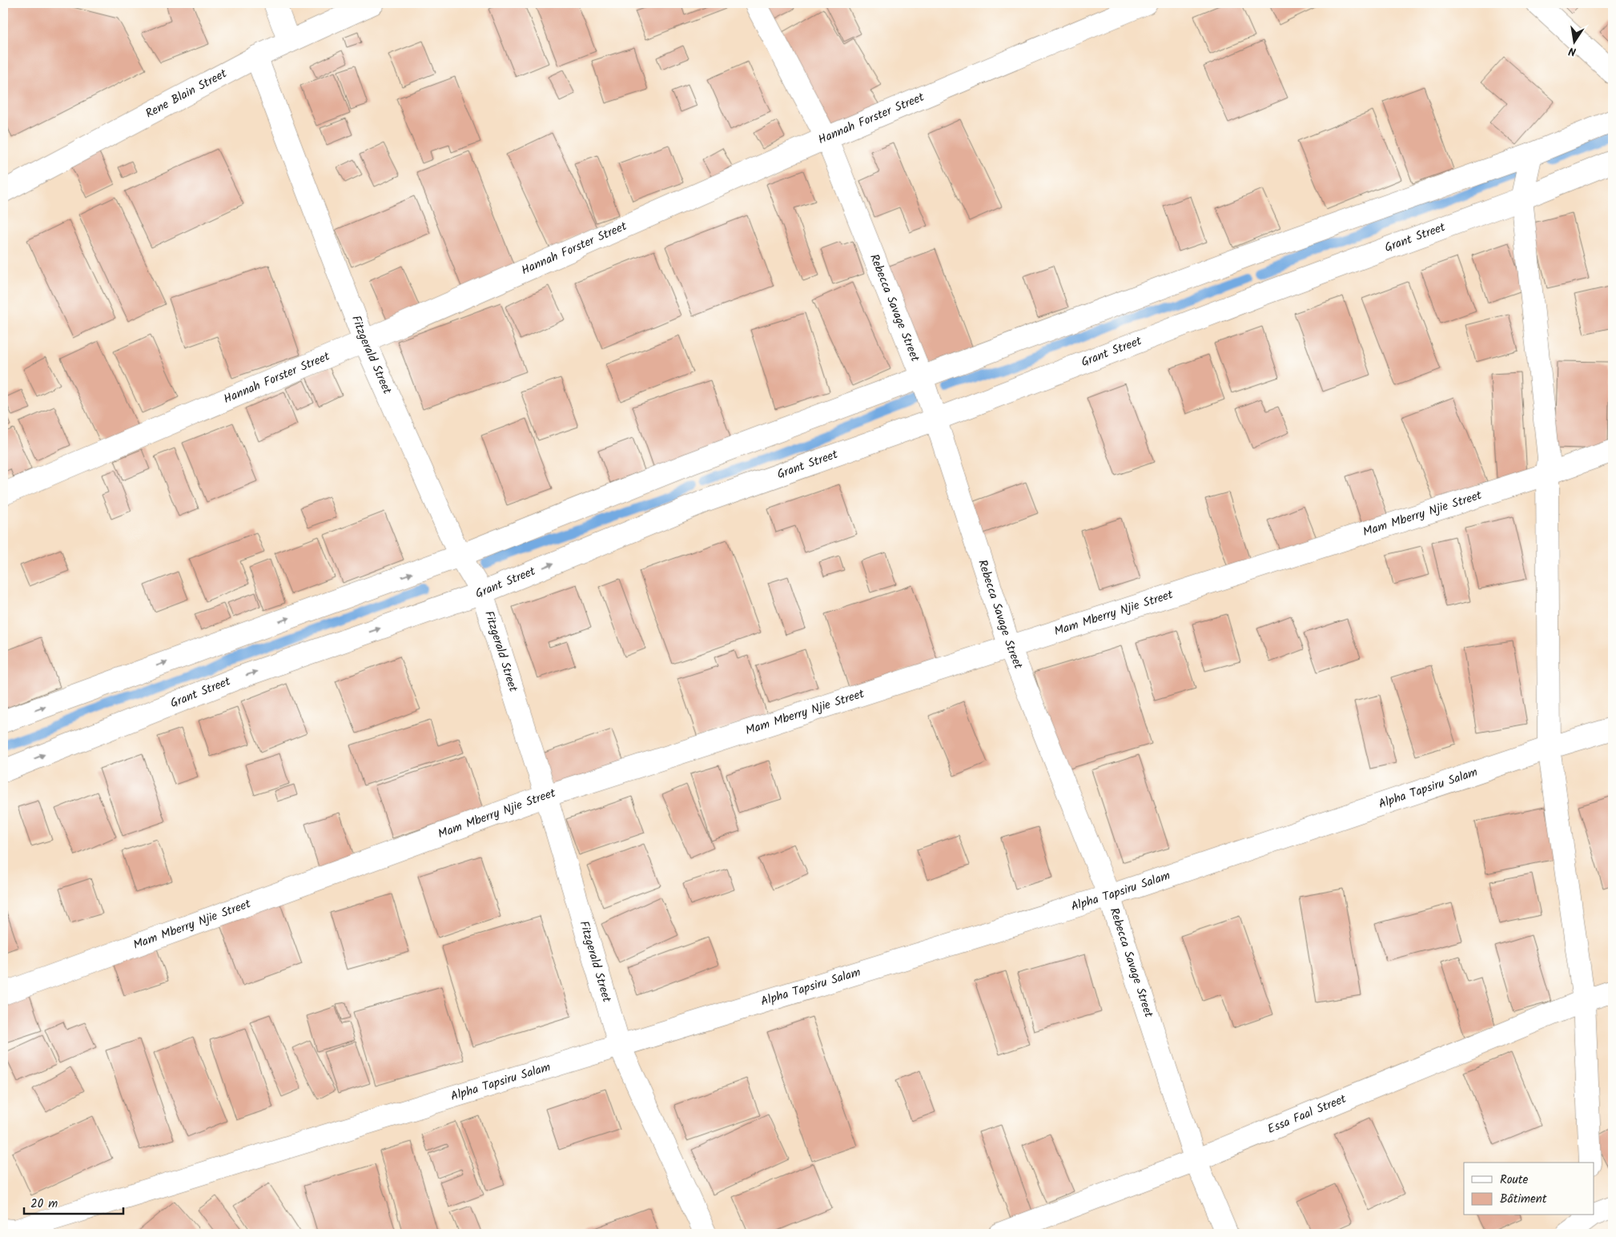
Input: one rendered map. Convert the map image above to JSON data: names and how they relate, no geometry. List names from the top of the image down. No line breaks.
{"streets":{"street":["Rene Blain Street","Hannah Forster Street","Grant Street","Rebecca Savage Street","Fitzgerald Street","Mam Mberry Njie Street","Alpha Tapsiru Salam","Essa Faal Street"]},"crossings":[["Rene Blain Street","Fitzgerald Street"],["Hannah Forster Street","Rebecca Savage Street"],["Hannah Forster Street","Fitzgerald Street"],["Grant Street","Rebecca Savage Street"],["Grant Street","Fitzgerald Street"],["Rebecca Savage Street","Mam Mberry Njie Street"],["Rebecca Savage Street","Alpha Tapsiru Salam"],["Rebecca Savage Street","Essa Faal Street"],["Fitzgerald Street","Mam Mberry Njie Street"],["Fitzgerald Street","Alpha Tapsiru Salam"]],"legend":["Route","Bâtiment"],"scale_bar":"20 m","north":"bottom"}
